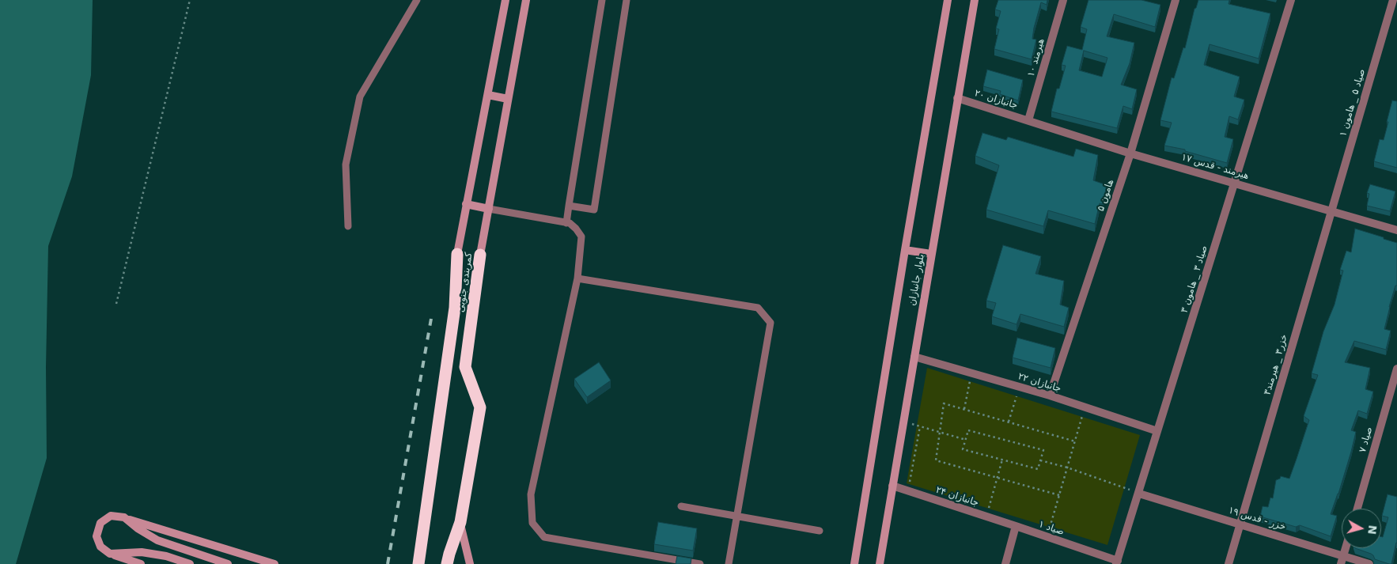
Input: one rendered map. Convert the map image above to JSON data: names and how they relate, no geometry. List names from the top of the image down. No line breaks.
{"streets":{"highway":["کمربندی جنوبی"],"street":["هیرمند ۱۰","جانبازان ۲۰","صیاد ۵ _ هامون ۱","هیرمند - قدس ۱۷","هامون ۵","صیاد ۳ _ هامون ۳","بلوار جانبازان","خزر۳ _ هیرمند۳","جانبازان ۲۲","صیاد ۷","جانبازان ۲۴","خزر - قدس ۱۹","صیاد ۱"]},"crossings":[["هیرمند ۱۰","جانبازان ۲۰"],["هیرمند ۱۰","هیرمند - قدس ۱۷"],["جانبازان ۲۰","هیرمند - قدس ۱۷"],["جانبازان ۲۰","بلوار جانبازان"],["صیاد ۵ _ هامون ۱","هیرمند - قدس ۱۷"],["صیاد ۵ _ هامون ۱","خزر۳ _ هیرمند۳"],["هیرمند - قدس ۱۷","هامون ۵"],["هیرمند - قدس ۱۷","صیاد ۳ _ هامون ۳"],["هیرمند - قدس ۱۷","خزر۳ _ هیرمند۳"],["هامون ۵","جانبازان ۲۲"],["صیاد ۳ _ هامون ۳","جانبازان ۲۲"],["صیاد ۳ _ هامون ۳","خزر - قدس ۱۹"],["صیاد ۳ _ هامون ۳","صیاد ۱"],["بلوار جانبازان","جانبازان ۲۲"],["بلوار جانبازان","جانبازان ۲۴"],["خزر۳ _ هیرمند۳","خزر - قدس ۱۹"],["جانبازان ۲۴","صیاد ۱"]],"north":"right"}
